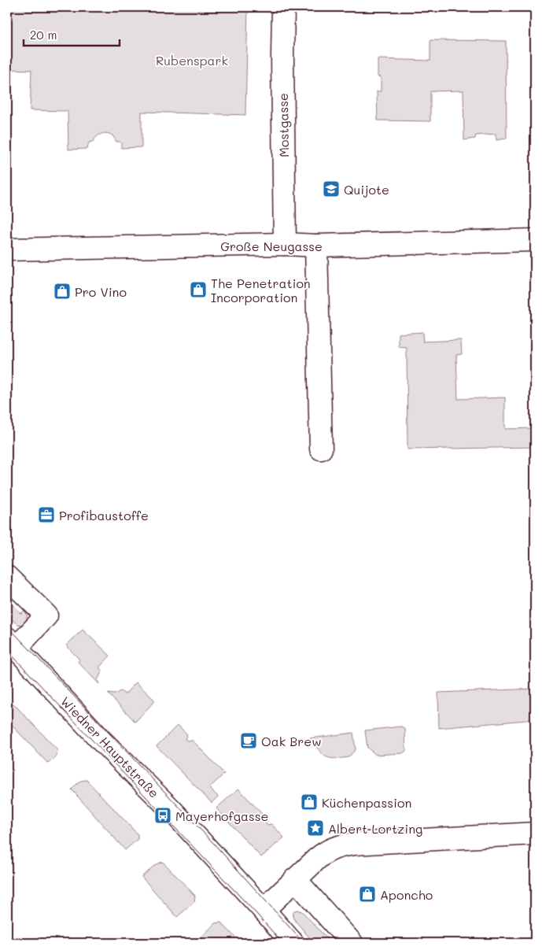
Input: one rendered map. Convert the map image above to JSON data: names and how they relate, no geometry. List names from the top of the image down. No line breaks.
{"streets":{"street":["Mostgasse","Große Neugasse","Wiedner Hauptstraße"]},"crossings":[["Mostgasse","Große Neugasse"]],"parks":["Rubenspark"],"places":{"school or university":["Quijote"],"shop":["The Penetration Incorporation","Pro Vino","Küchenpassion","Aponcho"],"office":["Profibaustoffe"],"cafe":["Oak Brew"],"bus stop":["Mayerhofgasse"],"place":["Albert Lortzing"]},"scale_bar":"20 m"}
